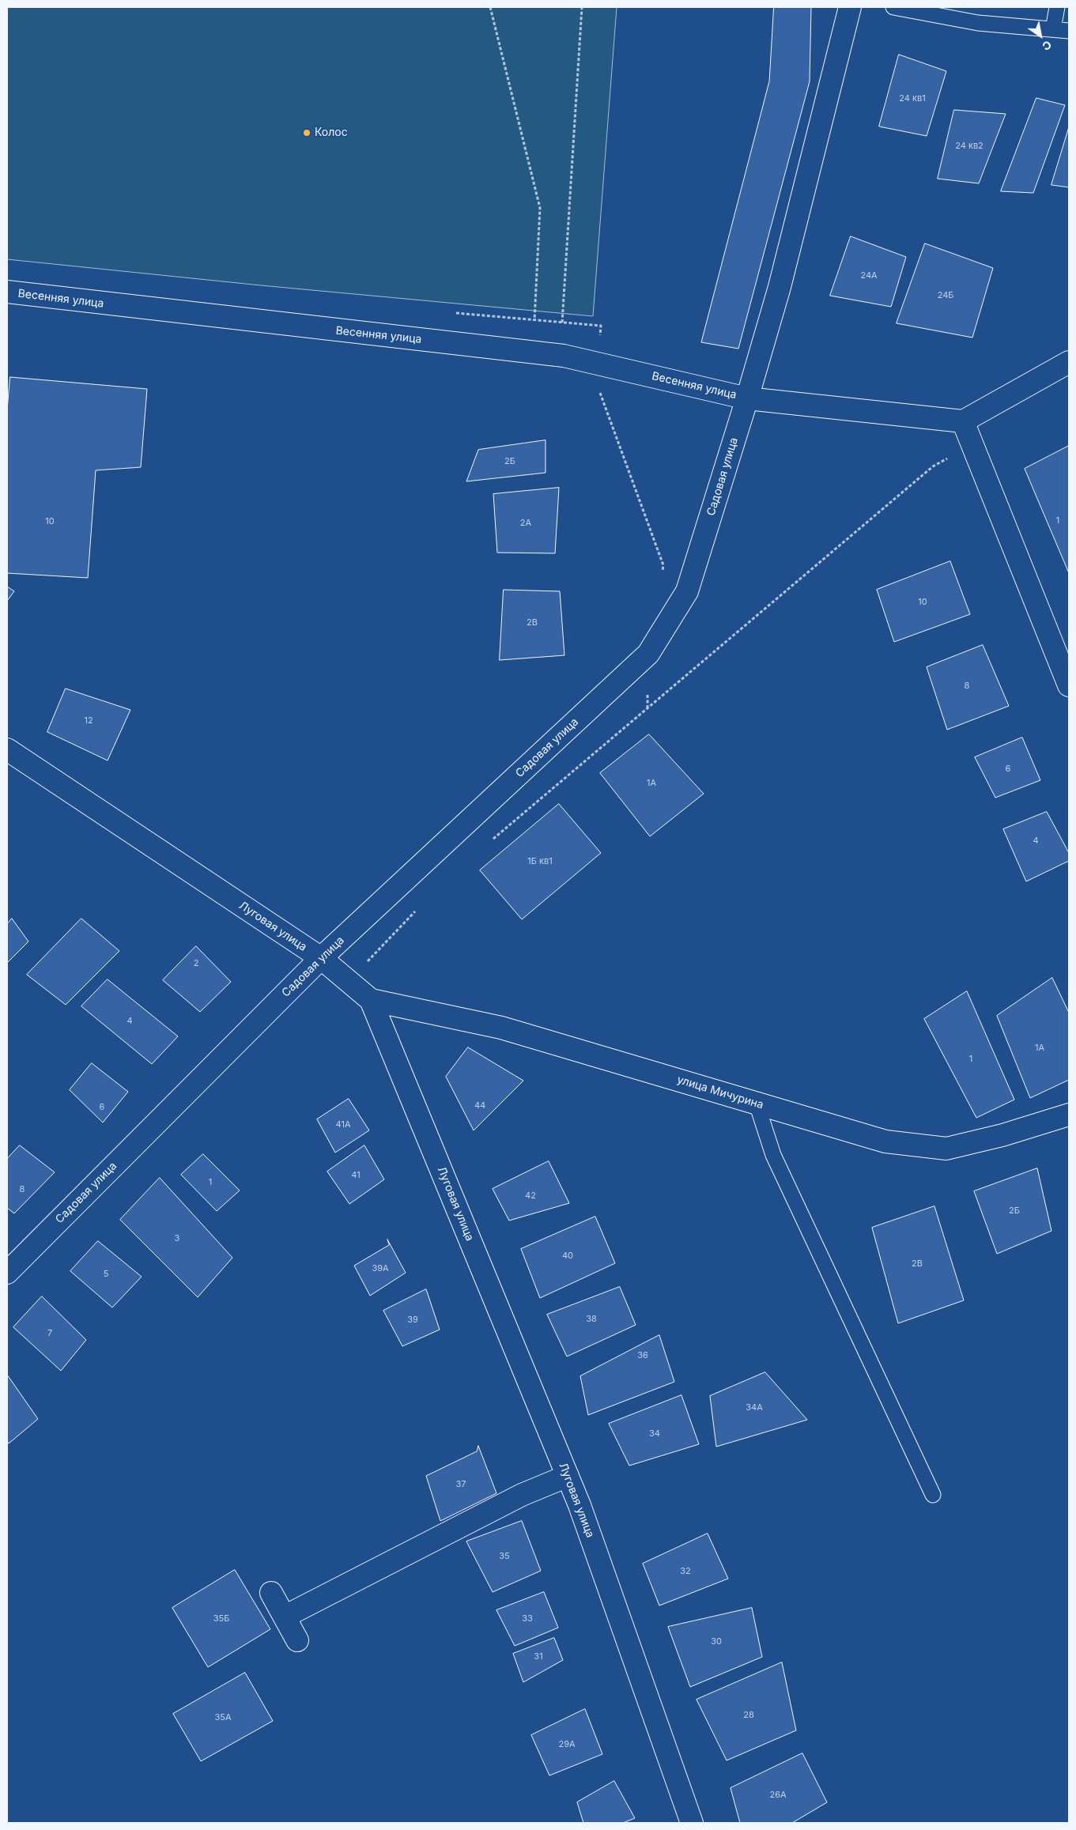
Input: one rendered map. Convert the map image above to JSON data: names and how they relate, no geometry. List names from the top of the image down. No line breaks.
{"streets":{"street":["Весенняя улица","Садовая улица","Луговая улица","улица Мичурина"]},"crossings":[["Весенняя улица","Садовая улица"],["Садовая улица","Луговая улица"],["Луговая улица","улица Мичурина"]],"places":["Колос"],"house_numbers":["24 кв1","24 кв2","24А","24Б","2Б","1","10","2А","10","2В","8","12","6","1А","4","1Б кв1","2","4","1А","1","44","6","41А","41","1","8","42","2Б","3","40","2В","39А","5","38","39","7","36","34А","34","37","35","32","35Б","33","30","31","28","35А","29А","26А"],"north":"bottom right"}
